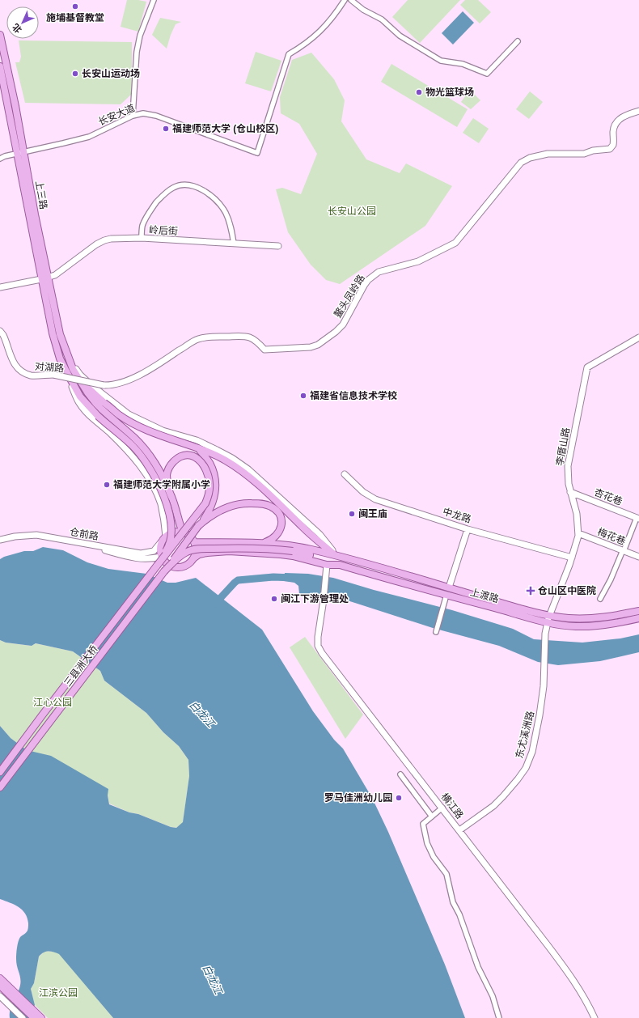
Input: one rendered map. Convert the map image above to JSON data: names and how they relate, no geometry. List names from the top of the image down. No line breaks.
{"streets":{"main road":["上三路","上渡路","三县洲大桥"],"street":["长安大道","岭后街","鳌头凤岭路","对湖路","李厝山路","杏花巷","中龙路","仓前路","梅花巷","东尤溪洲路","横江路"]},"crossings":[["长安大道","上三路"],["上三路","岭后街"],["鳌头凤岭路","对湖路"],["李厝山路","杏花巷"],["李厝山路","中龙路"],["李厝山路","梅花巷"],["李厝山路","上渡路"],["李厝山路","东尤溪洲路"],["仓前路","上渡路"],["上渡路","横江路"],["东尤溪洲路","横江路"]],"water":["白龙江"],"parks":["长安山公园","江心公园","江滨公园"],"places":{"other":["施埔基督教堂","长安山运动场","物光篮球场","福建师范大学 (仓山校区)","福建省信息技术学校","福建师范大学附属小学","闽王庙","闽江下游管理处","罗马佳洲幼儿园"],"health":["仓山区中医院"]},"north":"bottom left"}
